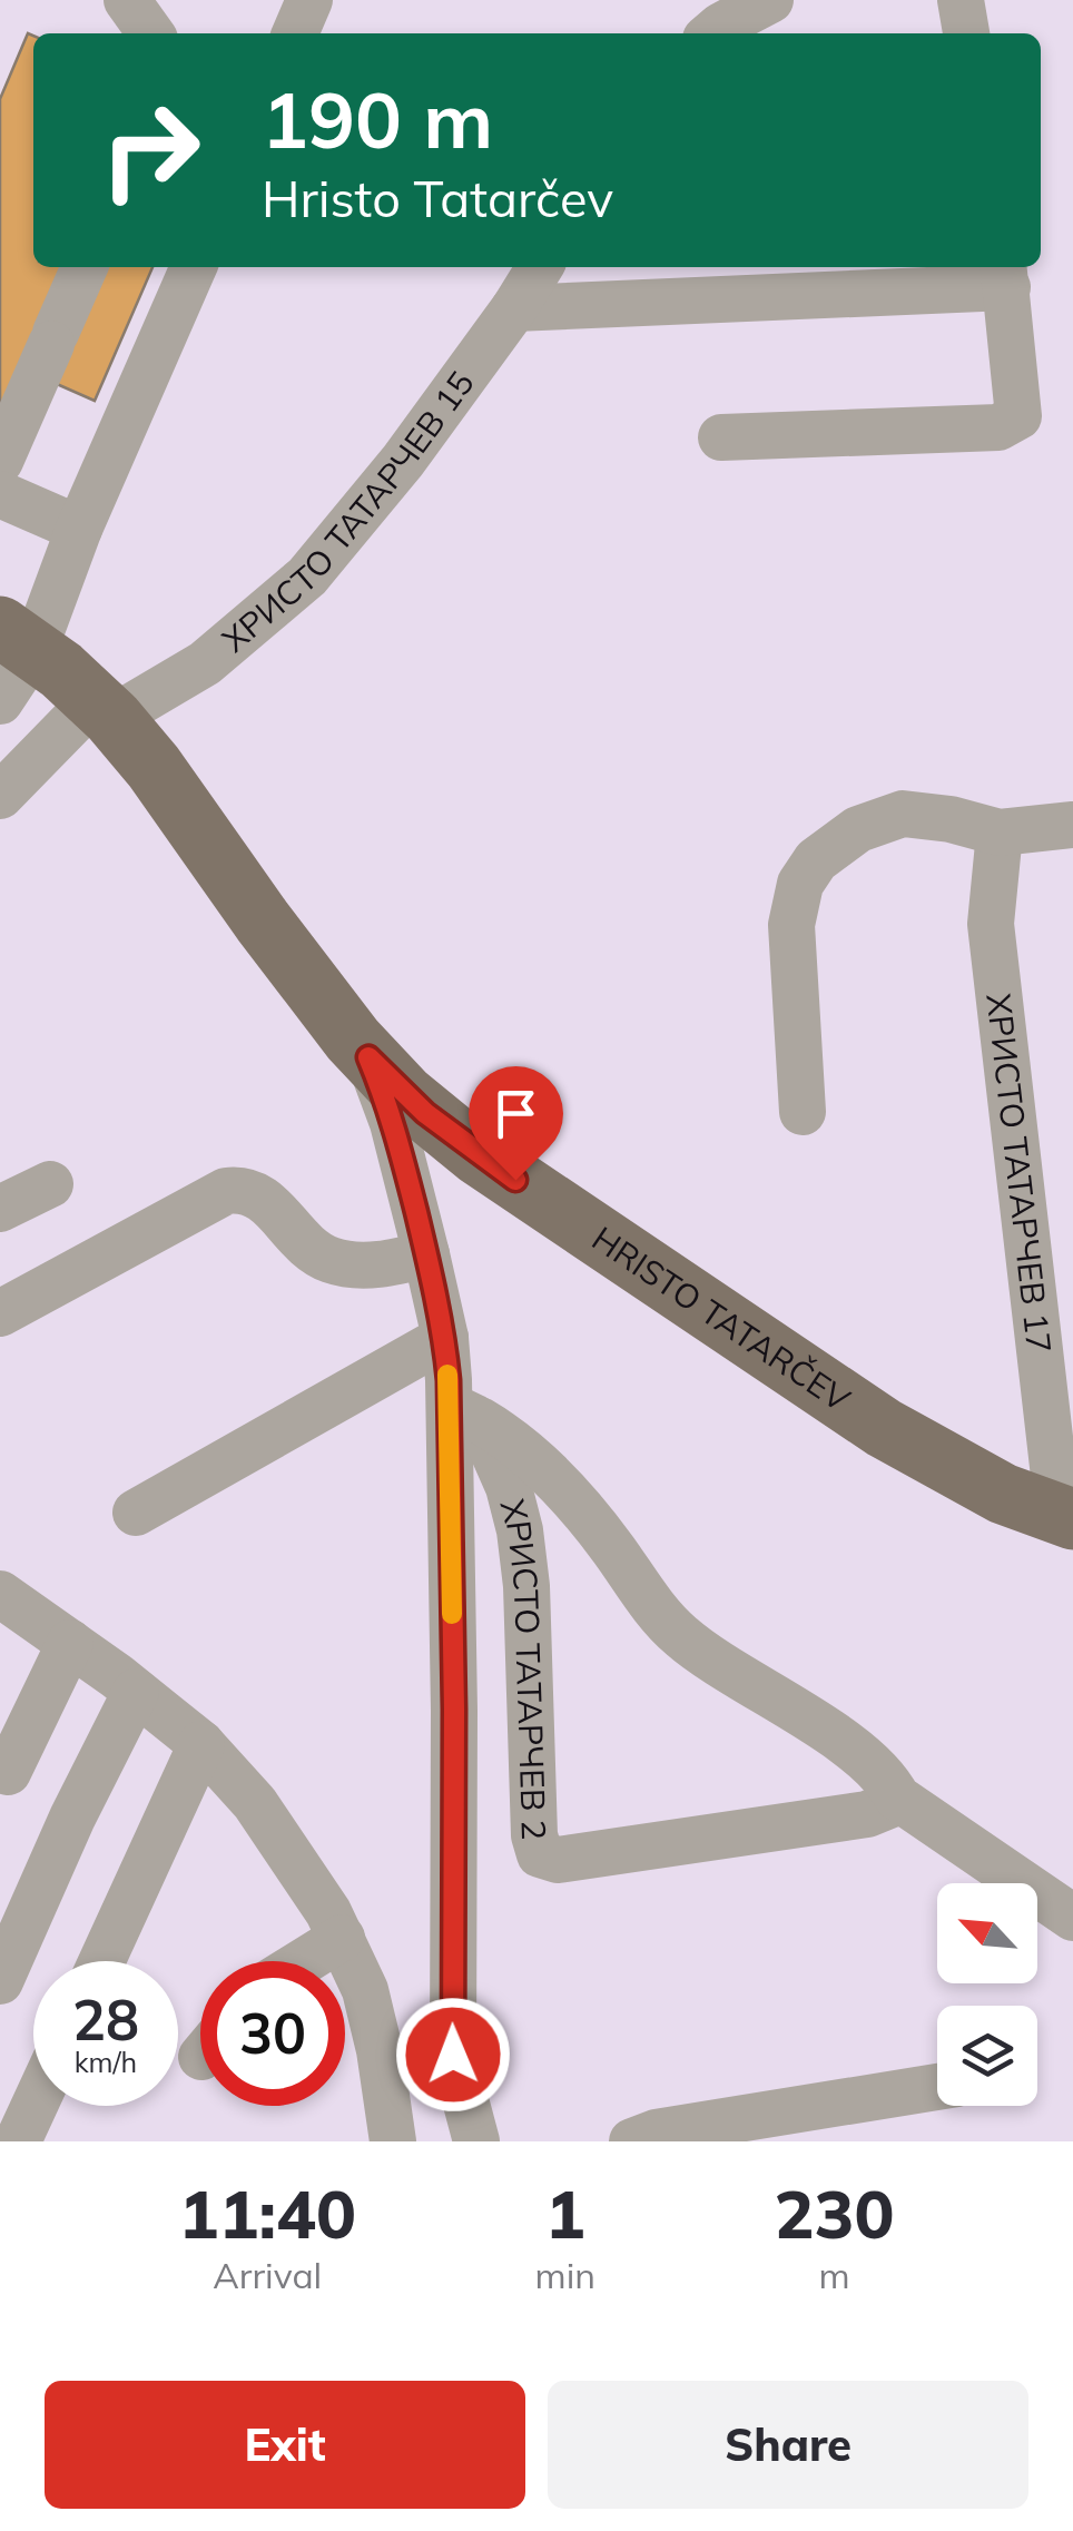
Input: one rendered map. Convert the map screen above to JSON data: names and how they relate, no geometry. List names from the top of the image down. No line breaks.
{"streets":{"main road":["HRISTO TATARČEV"],"street":["ХРИСТО ТАТАРЧЕВ 15","ХРИСТО ТАТАРЧЕВ 17","ХРИСТО ТАТАРЧЕВ 2"]},"crossings":[["ХРИСТО ТАТАРЧЕВ 15","HRISTO TATARČEV"],["ХРИСТО ТАТАРЧЕВ 17","HRISTO TATARČEV"]],"north":"top left","page":{"turn":["190 m","Hristo Tatarčev"],"speed":"28 km/h","limit":"30","eta":["11:40","Arrival","1","min","230","m"],"buttons":["Exit","Share"]}}
